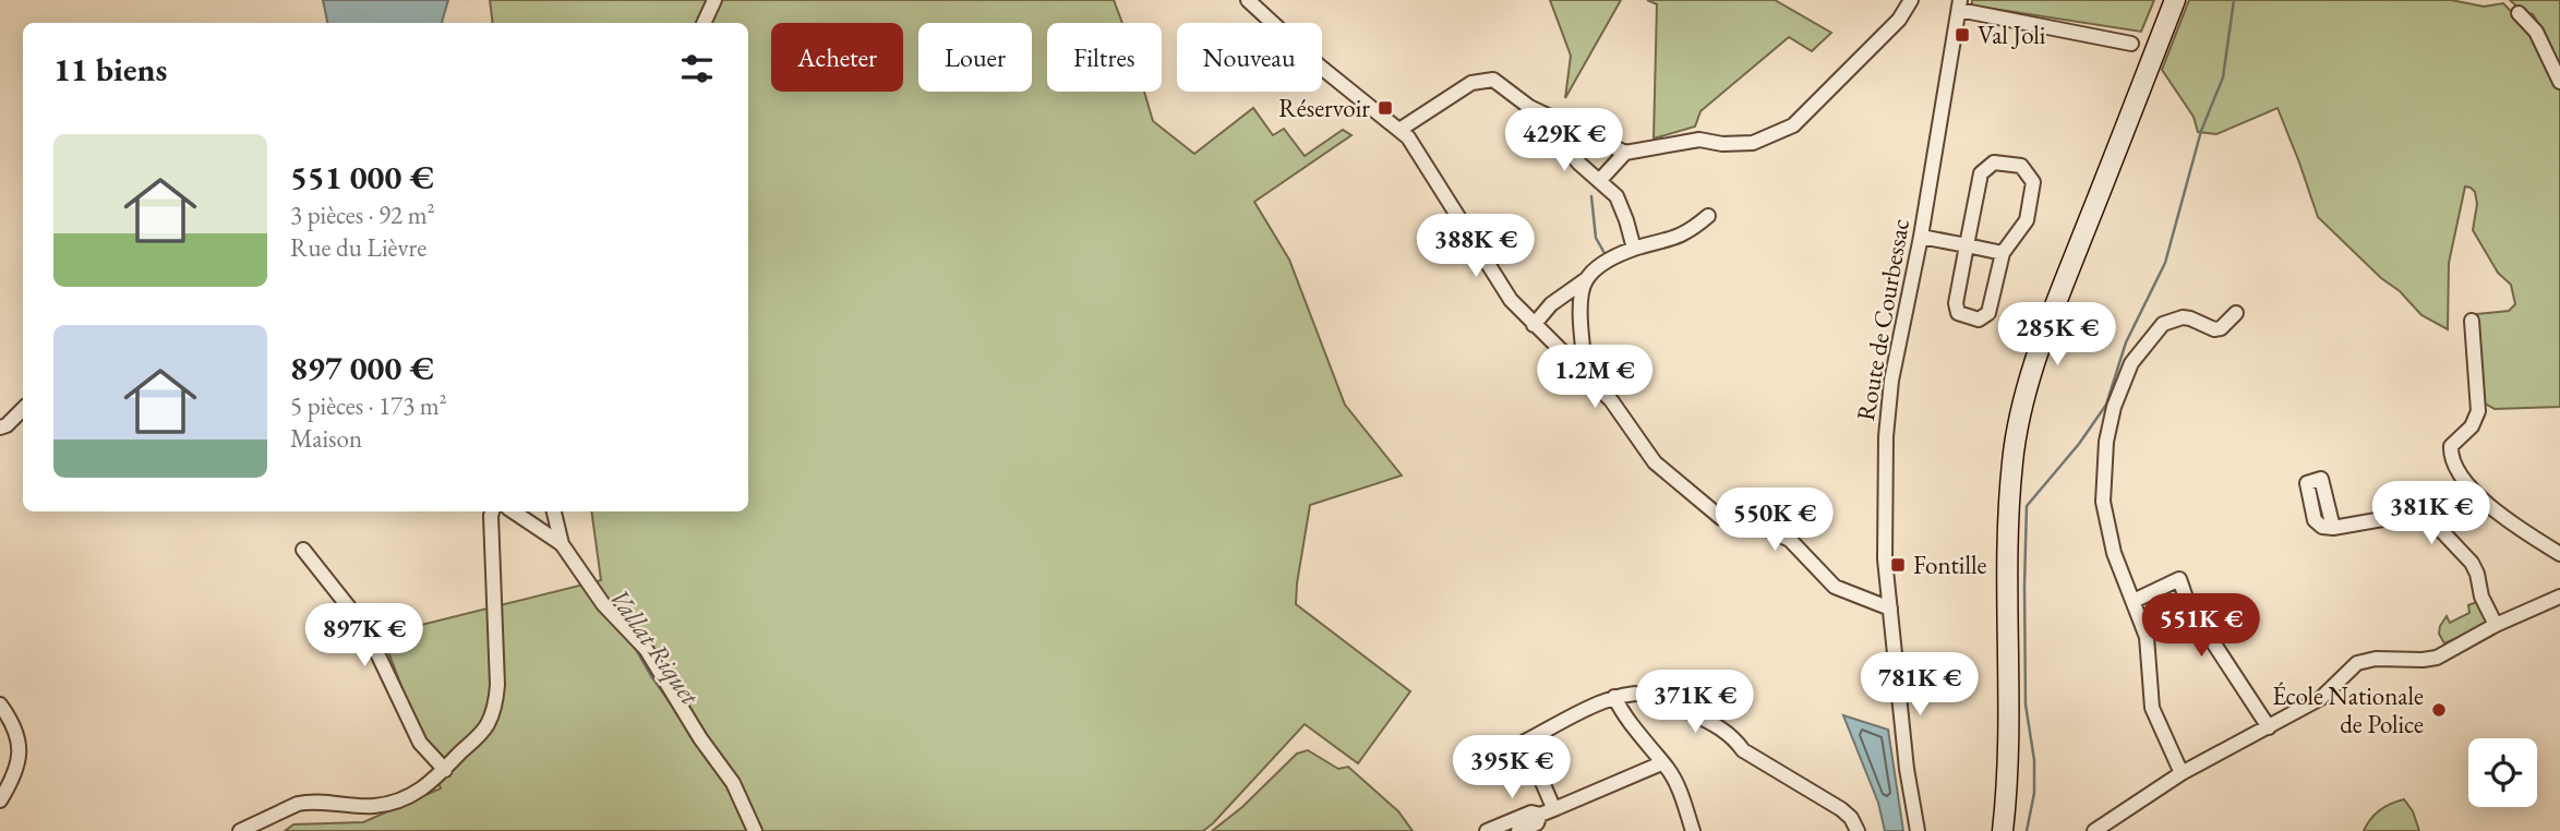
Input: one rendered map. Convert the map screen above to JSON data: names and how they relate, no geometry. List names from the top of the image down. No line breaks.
{"streets":{"street":["Route de Courbessac"]},"water":["Vallat Riquet"],"places":{"transit":["Val Joli","Réservoir","Fontille"],"other":["École Nationale de Police"]},"page":{"chip":["Acheter","Louer","Filtres","Nouveau"],"heading":"11 biens","price":["429K €","388K €","285K €","1.2M €","381K €","550K €","551K €","897K €","781K €","371K €","395K €"],"list":[{"name":"551 000 €","note":"3 pièces · 92 m² · Rue du Lièvre"},{"name":"897 000 €","note":"5 pièces · 173 m² · Maison"}]}}
